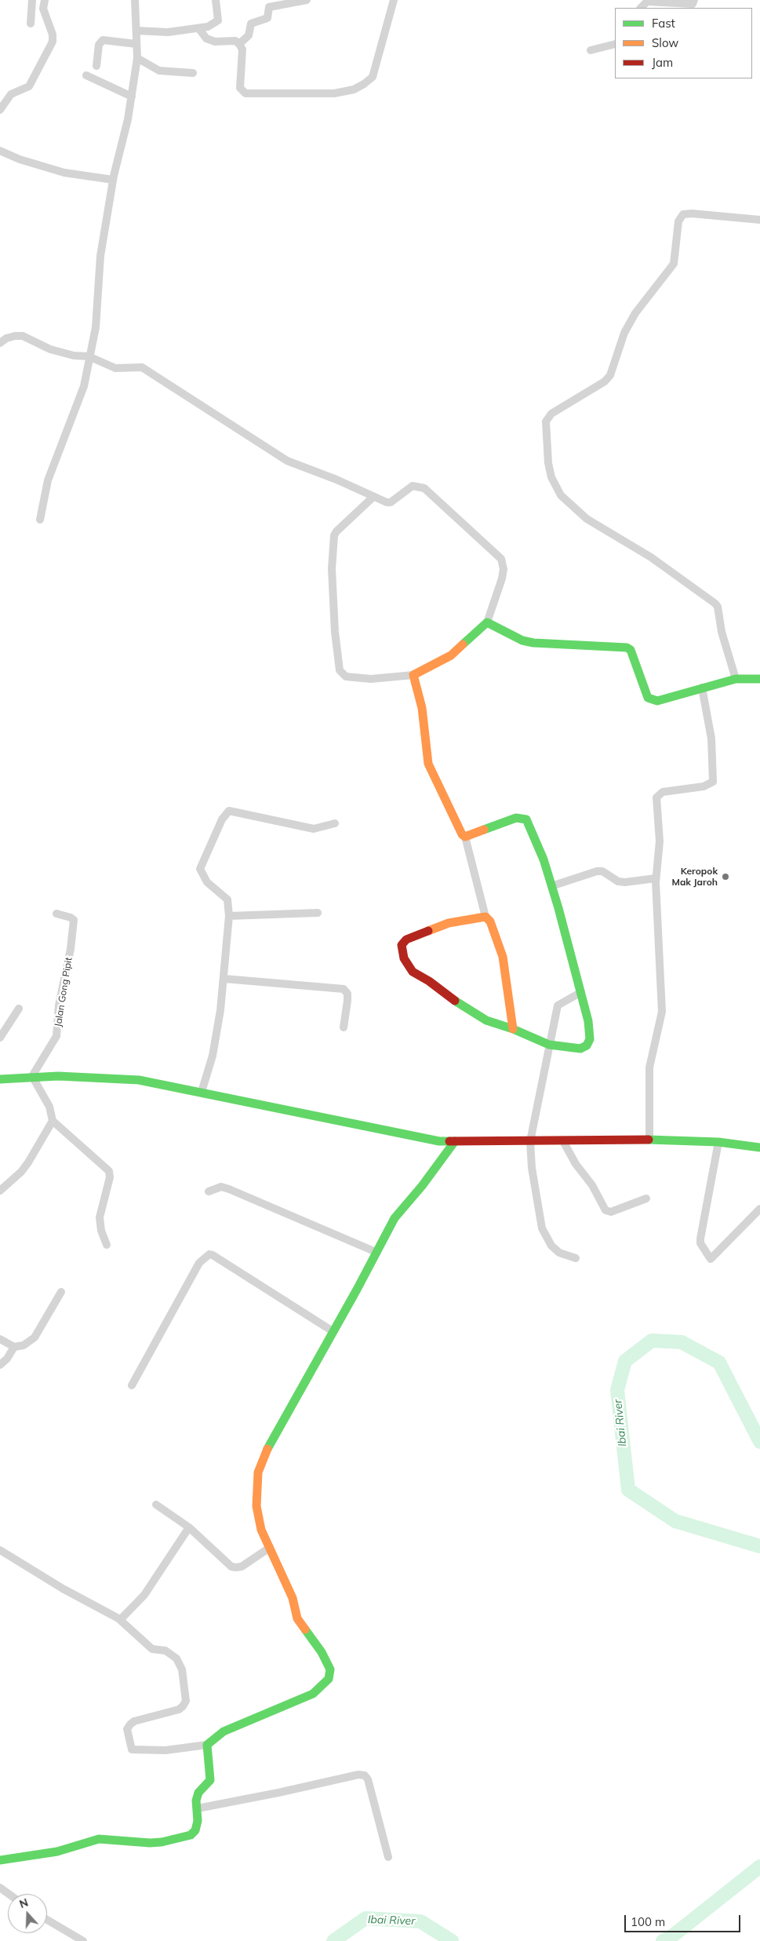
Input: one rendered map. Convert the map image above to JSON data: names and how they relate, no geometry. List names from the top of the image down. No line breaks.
{"streets":{"street":["Jalan Gong Pipit"]},"water":["Ibai River"],"places":["Keropok Mak Jaroh"],"legend":["Fast","Slow","Jam"],"scale_bar":"100 m","north":"top"}
